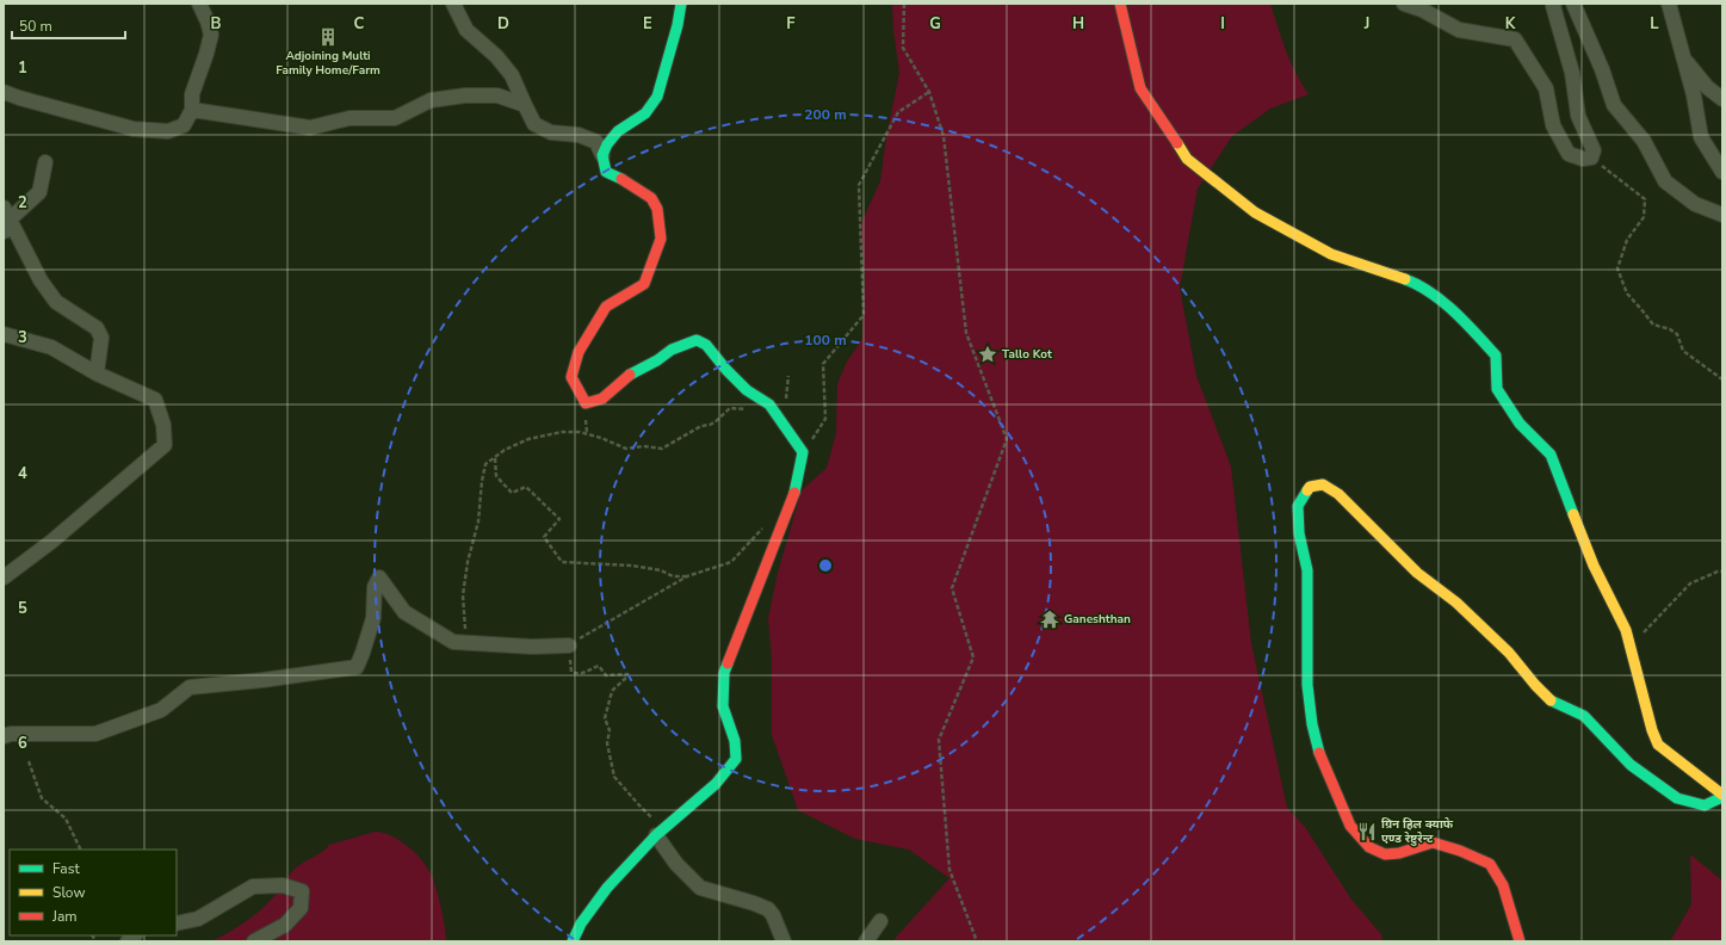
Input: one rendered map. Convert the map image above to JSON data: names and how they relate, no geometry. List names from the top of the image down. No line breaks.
{"places":{"building":["Adjoining Multi Family Home/Farm"],"place":["Tallo Kot"],"temple":["Ganeshthan"],"restaurant":["ग्रिन हिल क्याफे एण्ड रेष्टुरेन्ट"]},"legend":["Fast","Slow","Jam"],"scale_bar":"50 m","grid":{"columns":["B","C","D","E","F","G","H","I","J","K","L"],"rows":["1","2","3","4","5","6"]},"rings":["200 m","100 m"]}
